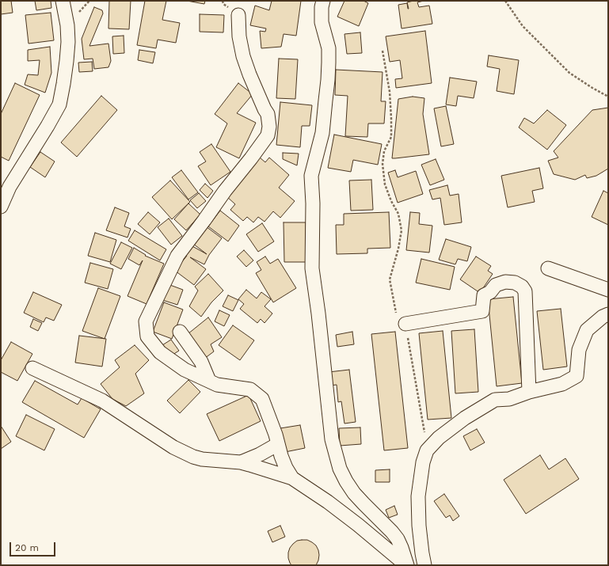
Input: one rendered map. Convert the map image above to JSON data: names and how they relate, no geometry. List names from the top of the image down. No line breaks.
{"scale_bar":"20 m"}
